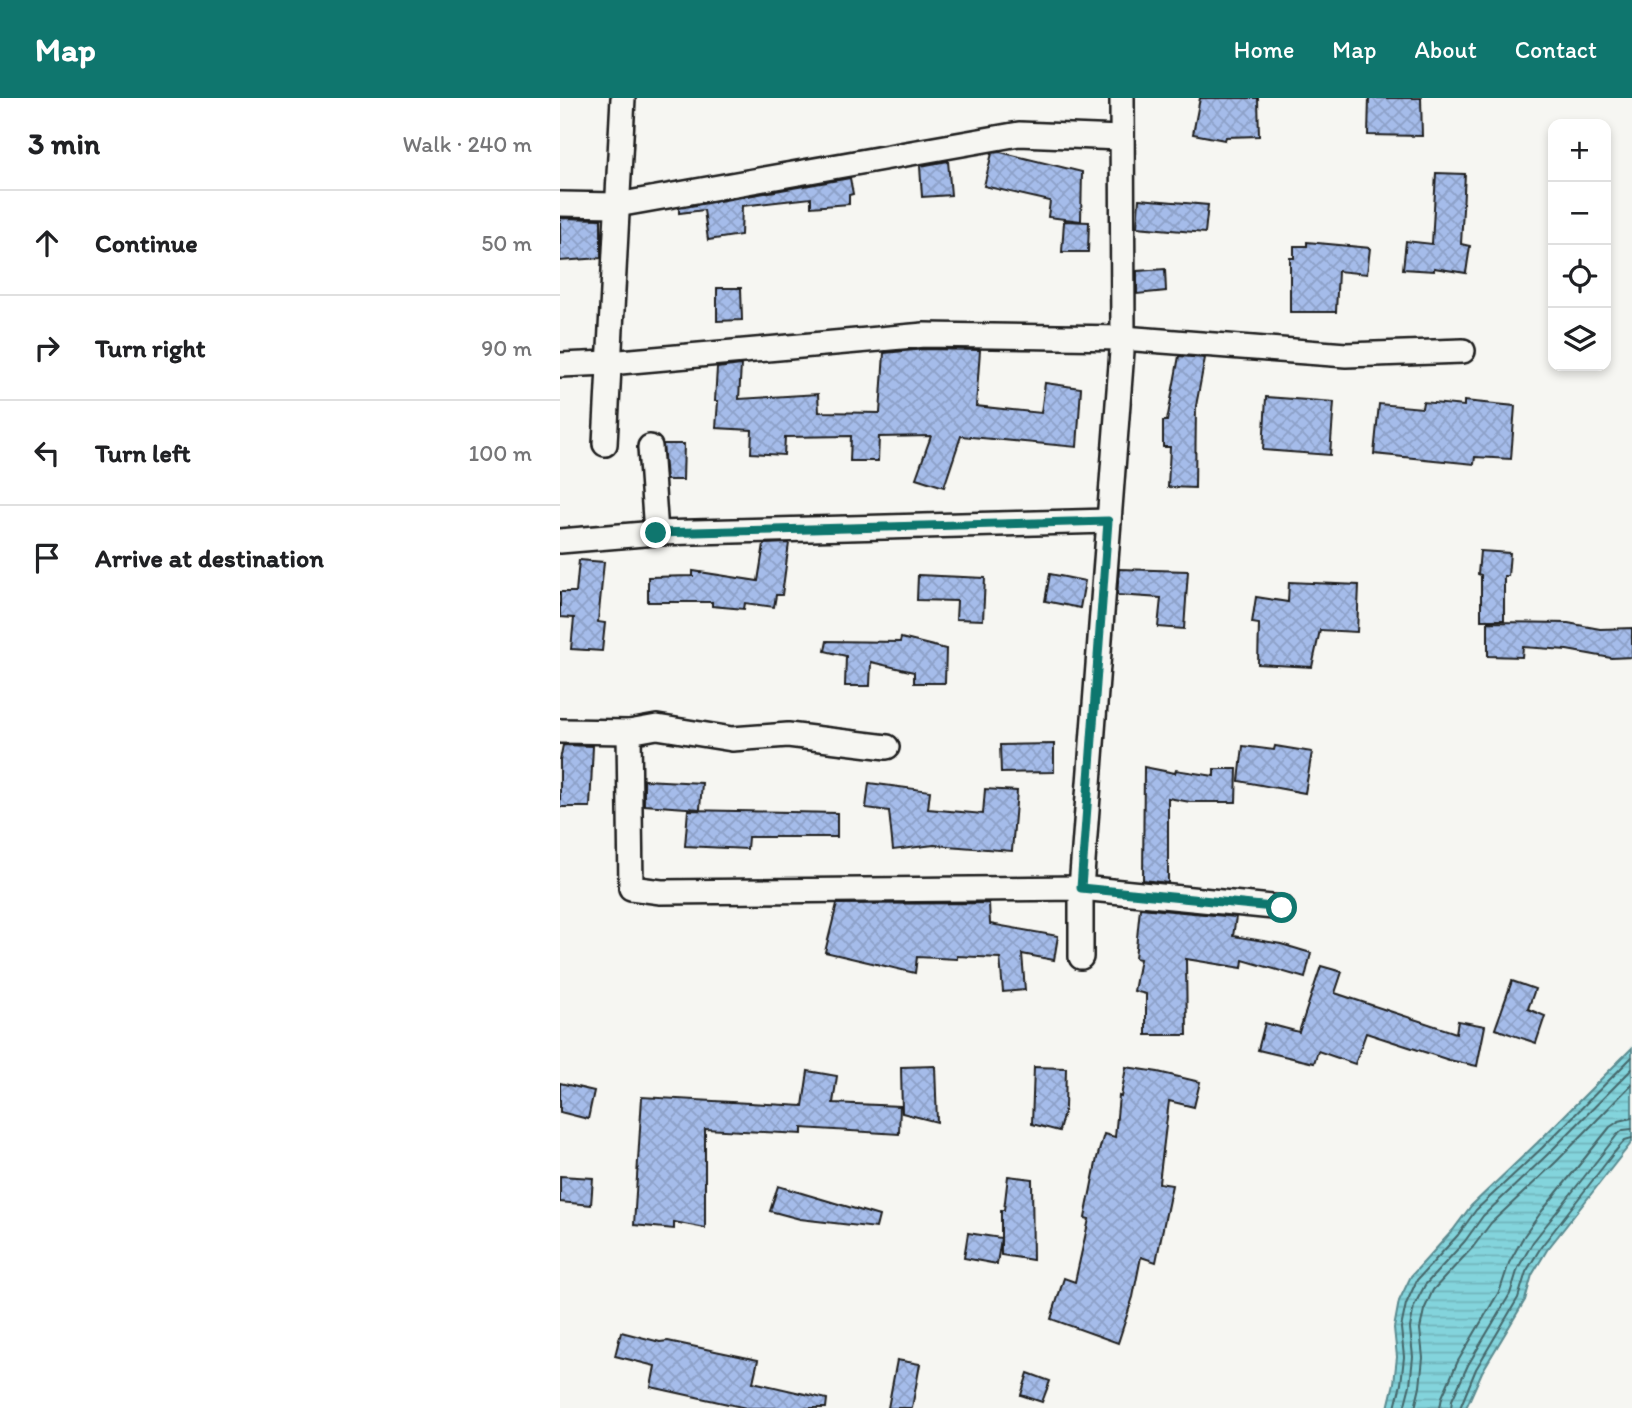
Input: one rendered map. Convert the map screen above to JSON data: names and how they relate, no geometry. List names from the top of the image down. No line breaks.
{"page":{"header":"Map","nav":["Home","Map","About","Contact"],"heading":["3 min","Walk · 240 m"],"map_buttons":["+","−"],"list":[["Continue","50 m"],["Turn right","90 m"],["Turn left","100 m"],"Arrive at destination"]}}
